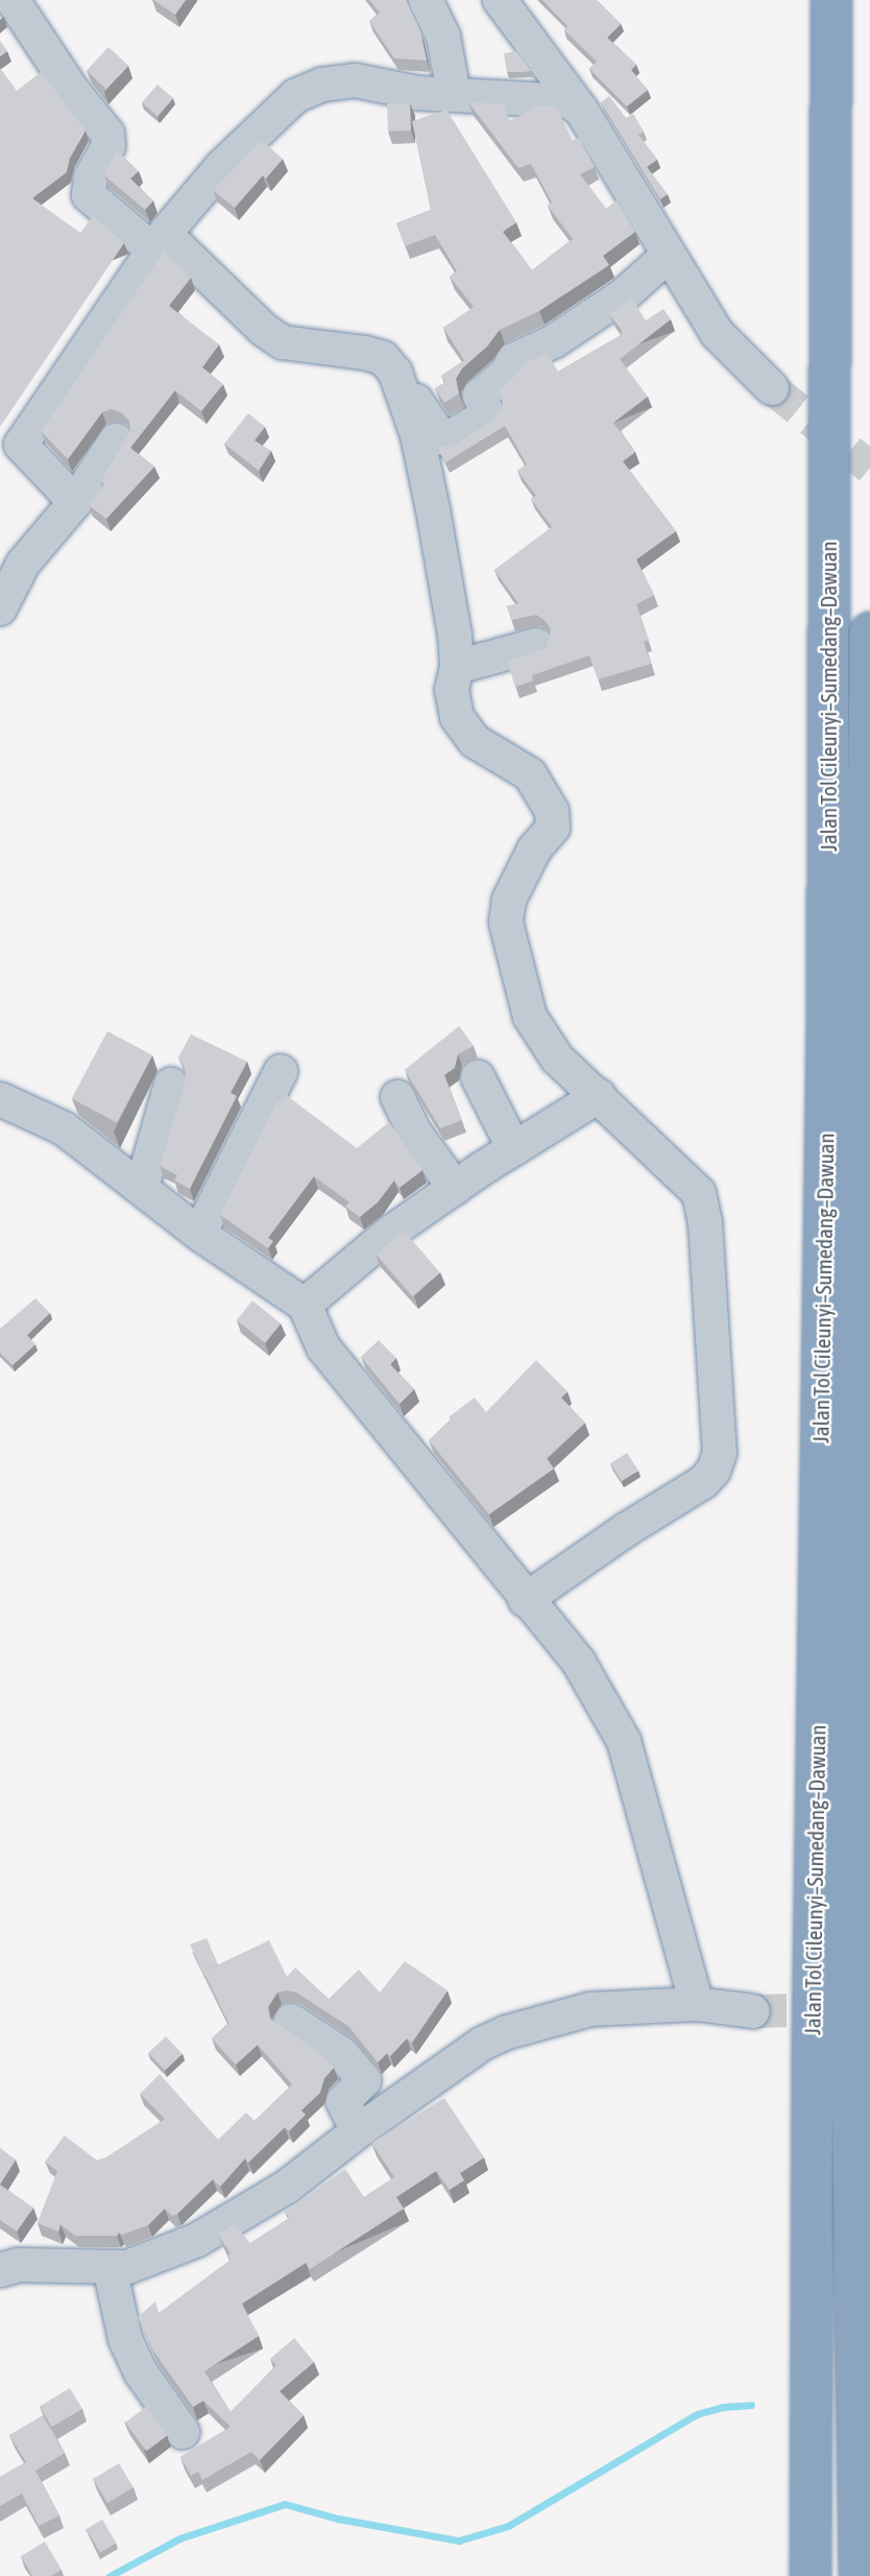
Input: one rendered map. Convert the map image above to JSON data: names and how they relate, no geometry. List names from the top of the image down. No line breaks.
{"streets":{"highway":["Jalan Tol Cileunyi–Sumedang–Dawuan"]}}
